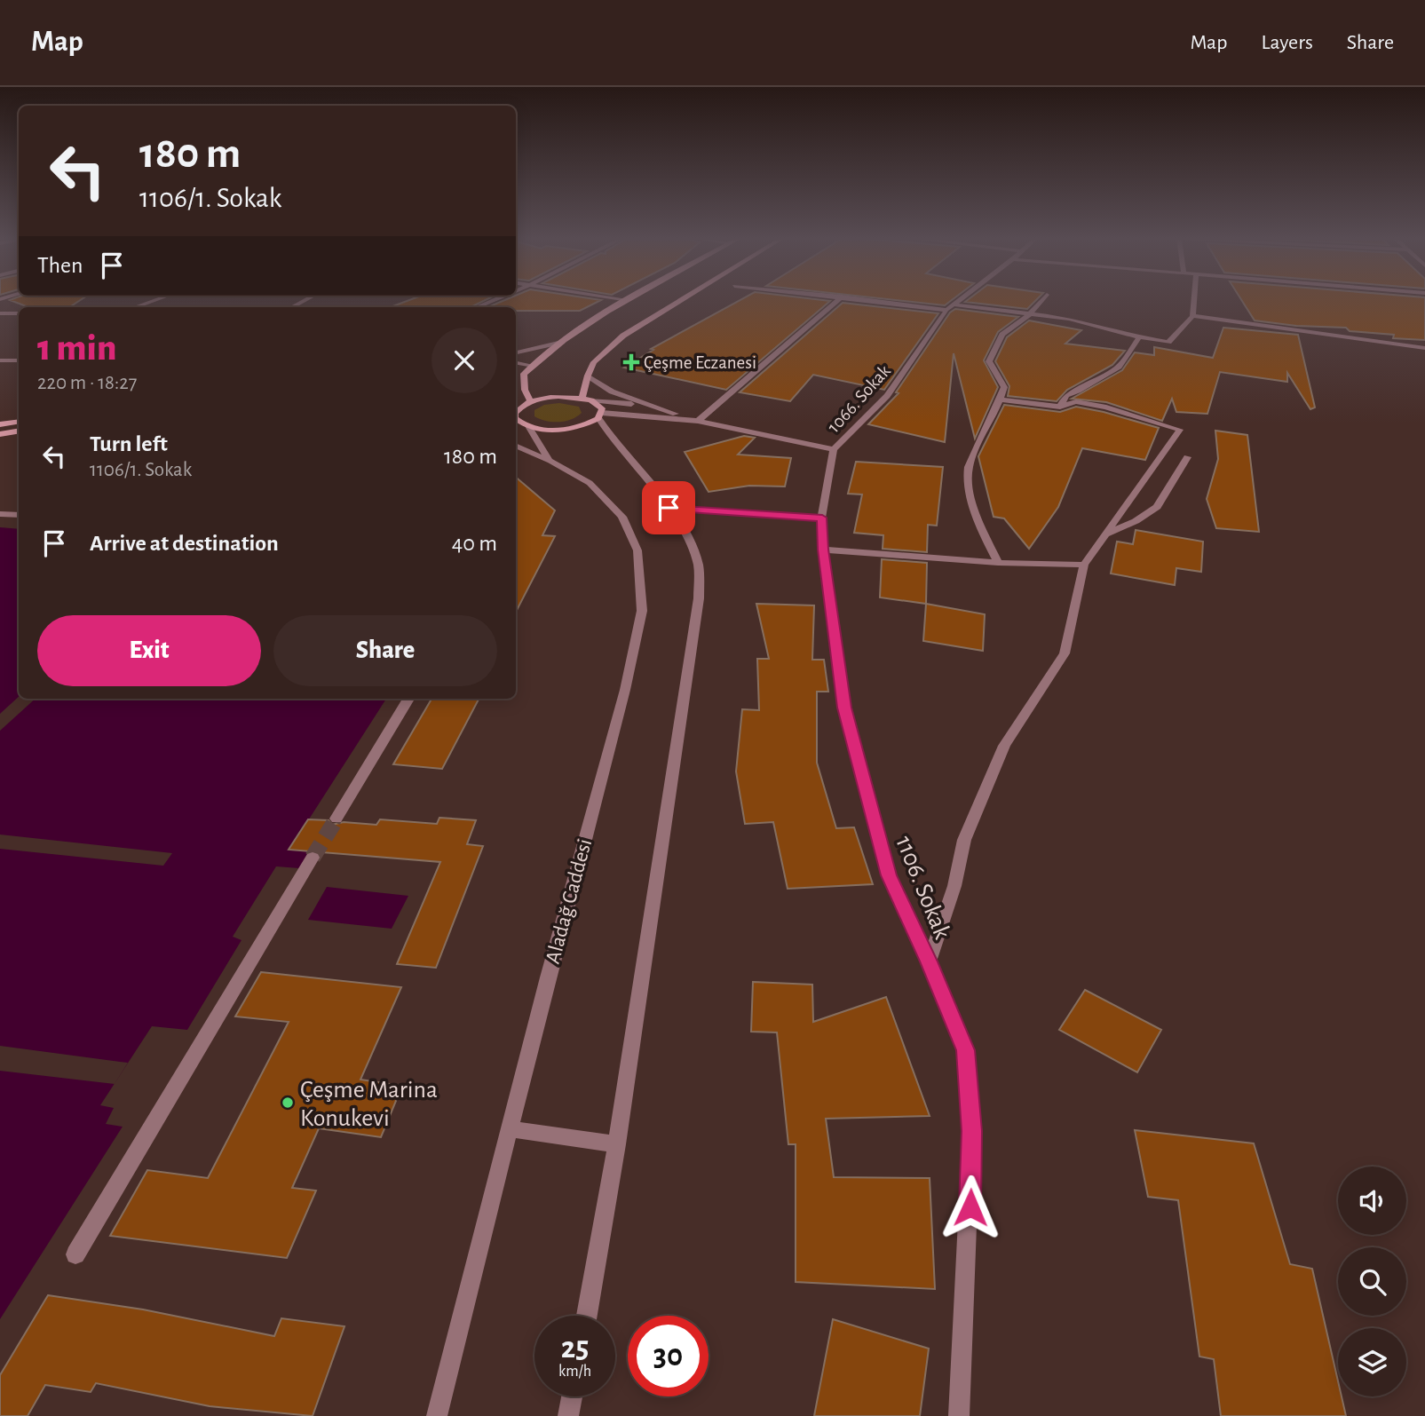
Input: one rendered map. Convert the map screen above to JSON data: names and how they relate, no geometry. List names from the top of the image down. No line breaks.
{"streets":{"street":["1066. Sokak","1106. Sokak","Aladağ Caddesi"]},"crossings":[["1066. Sokak","1106. Sokak"]],"places":{"health":["Çeşme Eczanesi"],"other":["Çeşme Marina Konukevi"]},"page":{"header":"Map","nav":["Map","Layers","Share"],"turn":["180 m","1106/1. Sokak"],"then":"Then","heading":["1 min","220 m · 18:27"],"list":[{"name":"Turn left","note":"1106/1. Sokak","value":"180 m"},{"name":"Arrive at destination","value":"40 m"}],"buttons":["Exit","Share"],"speed":"25 km/h","limit":"30"}}
